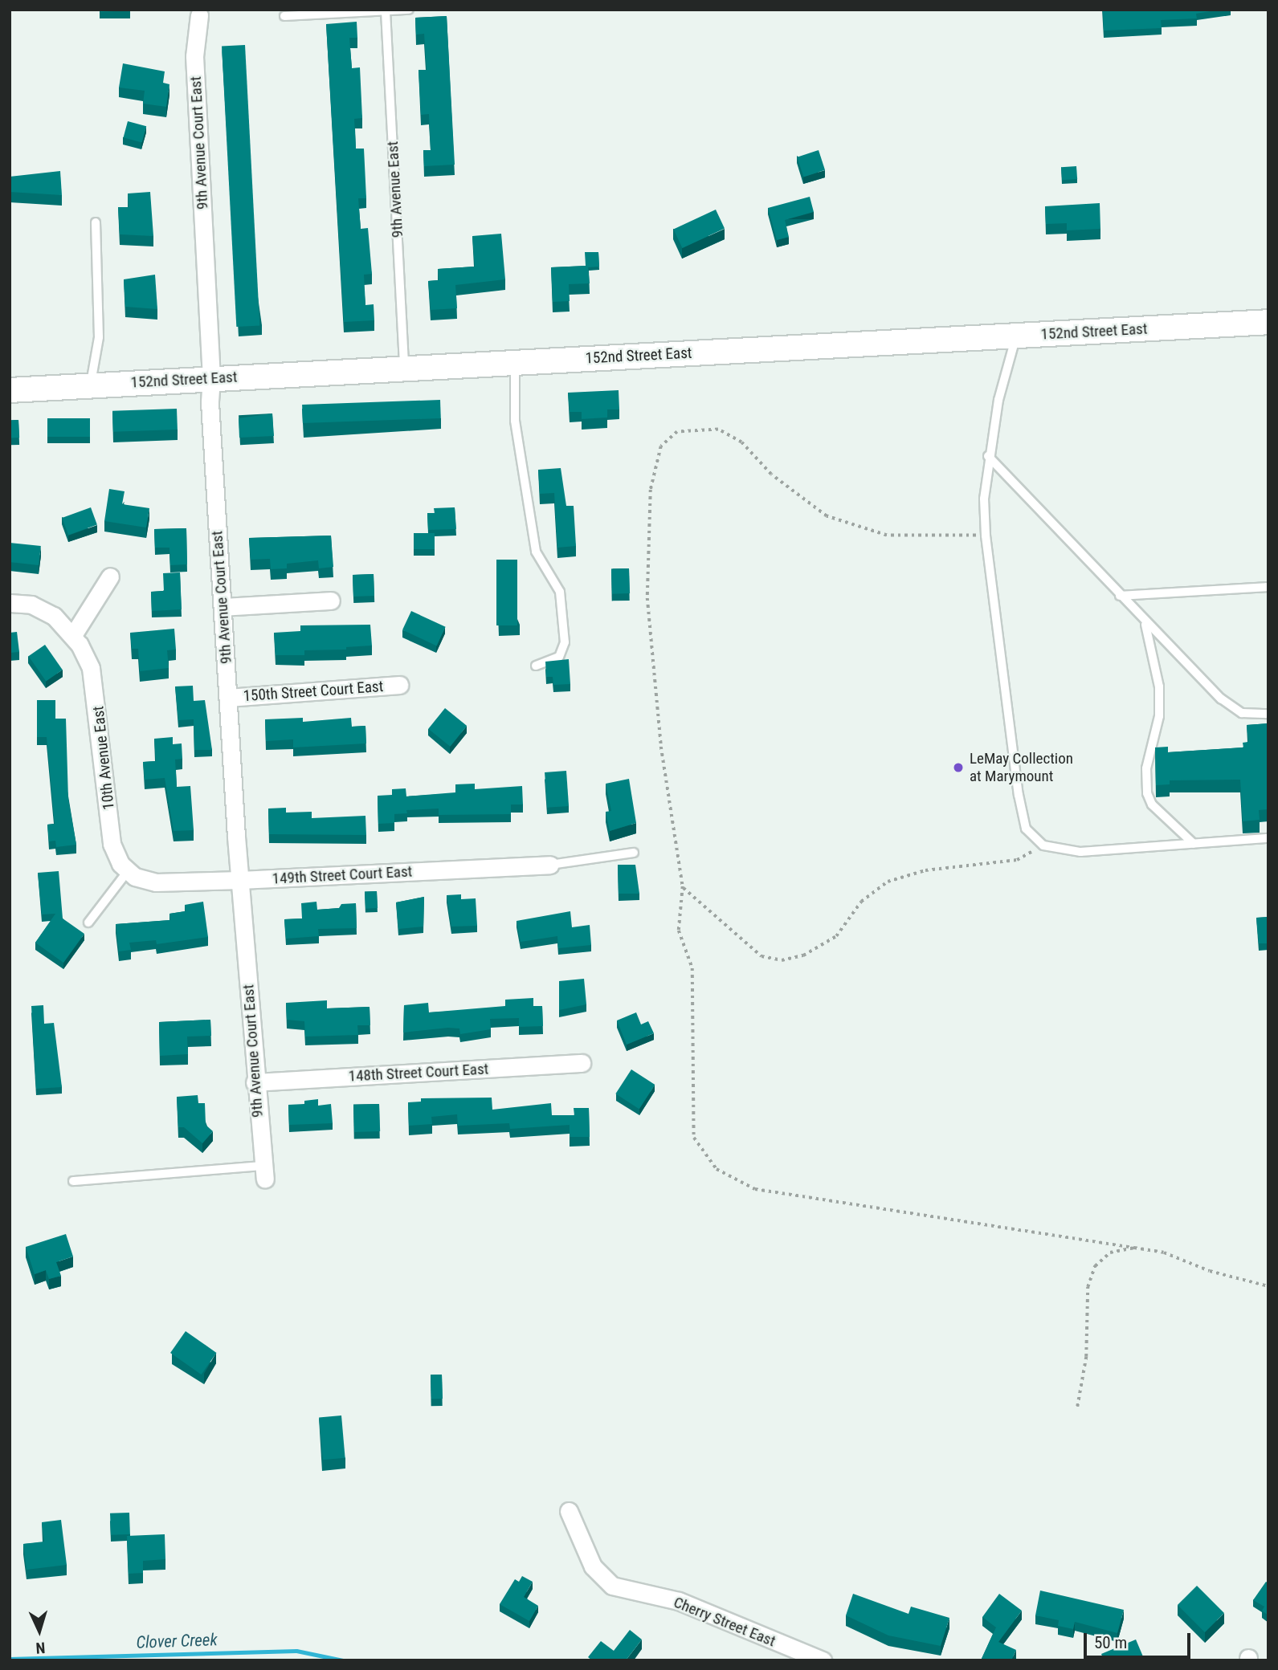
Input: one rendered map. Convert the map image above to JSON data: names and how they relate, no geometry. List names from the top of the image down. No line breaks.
{"streets":{"main road":["152nd Street East"],"street":["9th Avenue Court East","150th Street Court East","10th Avenue East","149th Street Court East","148th Street Court East","Cherry Street East"],"lane":["9th Avenue East"]},"crossings":[["9th Avenue Court East","152nd Street East"],["9th Avenue Court East","150th Street Court East"],["9th Avenue Court East","149th Street Court East"],["9th Avenue Court East","148th Street Court East"],["9th Avenue East","152nd Street East"],["10th Avenue East","149th Street Court East"]],"water":["Clover Creek"],"places":["LeMay Collection at Marymount"],"scale_bar":"50 m","north":"bottom"}
